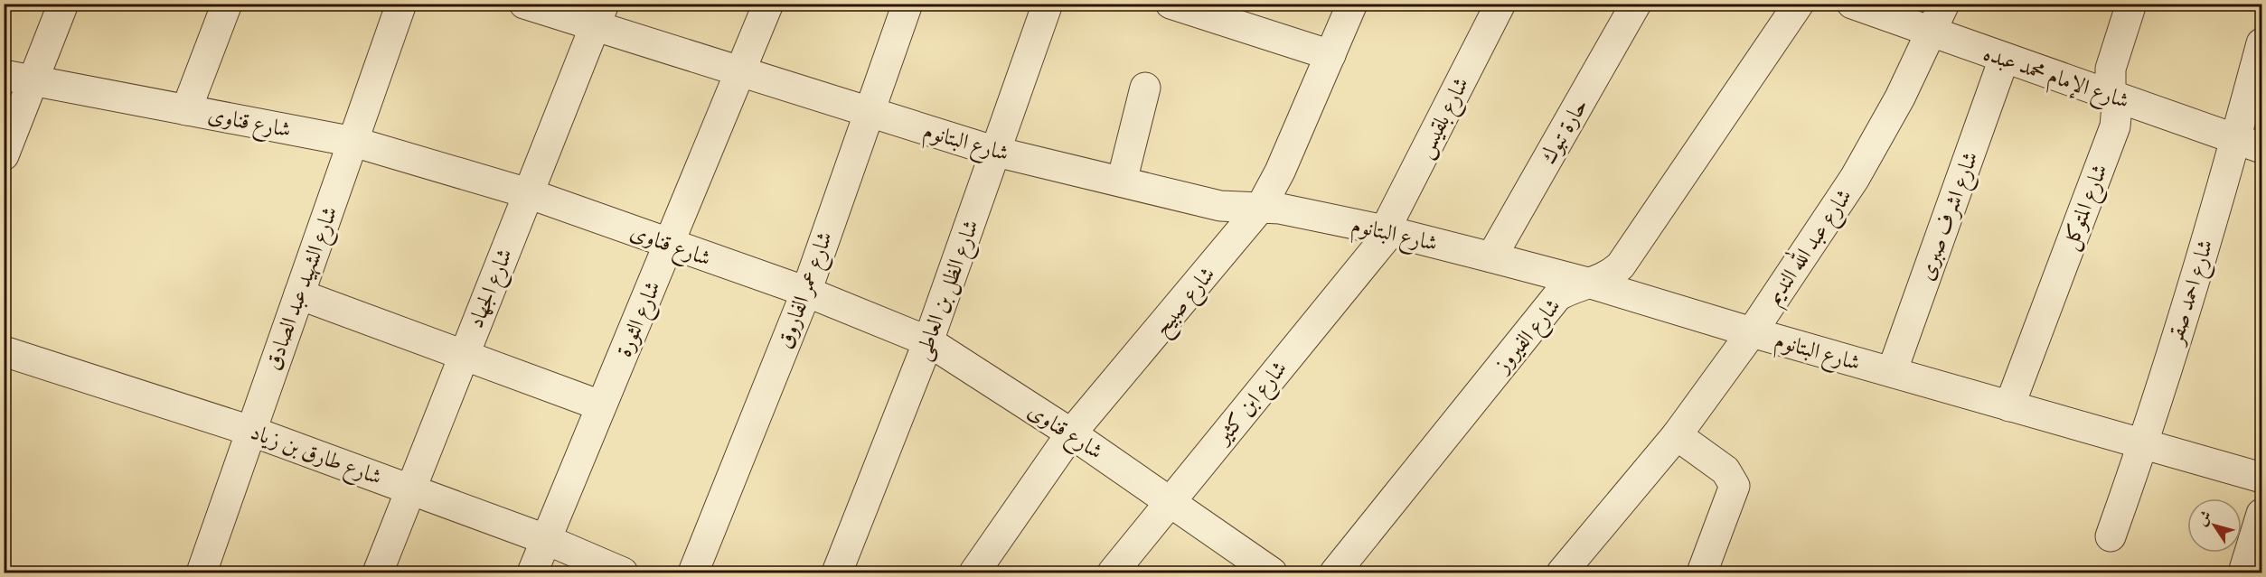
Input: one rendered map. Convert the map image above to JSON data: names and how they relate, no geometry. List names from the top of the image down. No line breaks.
{"streets":{"street":["شارع الإمام محمد عبده","شارع بلقيس","شارع قناوى","حارة تبوك","شارع البتانوم","شارع المتوكل","شارع اشرف صبرى","شارع عبد الله النديم","شارع الشهيد عبد الصادق","شارع الجهاد","شارع عمر الفاروق","شارع الظل بن العاطى","شارع احمد صقر","شارع صبيح","شارع الثورة","شارع الفيروز","شارع ابن كثير","شارع طارق بن زياد"]},"crossings":[["شارع الإمام محمد عبده","شارع المتوكل"],["شارع الإمام محمد عبده","شارع اشرف صبرى"],["شارع الإمام محمد عبده","شارع عبد الله النديم"],["شارع الإمام محمد عبده","شارع احمد صقر"],["شارع بلقيس","شارع البتانوم"],["شارع بلقيس","شارع ابن كثير"],["شارع قناوى","شارع الشهيد عبد الصادق"],["شارع قناوى","شارع الجهاد"],["شارع قناوى","شارع عمر الفاروق"],["شارع قناوى","شارع الظل بن العاطى"],["شارع قناوى","شارع صبيح"],["شارع قناوى","شارع الثورة"],["شارع قناوى","شارع ابن كثير"],["حارة تبوك","شارع البتانوم"],["شارع البتانوم","شارع المتوكل"],["شارع البتانوم","شارع اشرف صبرى"],["شارع البتانوم","شارع عبد الله النديم"],["شارع البتانوم","شارع الجهاد"],["شارع البتانوم","شارع عمر الفاروق"],["شارع البتانوم","شارع الظل بن العاطى"],["شارع البتانوم","شارع احمد صقر"],["شارع البتانوم","شارع صبيح"],["شارع البتانوم","شارع الثورة"],["شارع البتانوم","شارع الفيروز"],["شارع البتانوم","شارع ابن كثير"],["شارع الشهيد عبد الصادق","شارع طارق بن زياد"],["شارع الجهاد","شارع طارق بن زياد"],["شارع الثورة","شارع طارق بن زياد"]],"north":"top left"}
